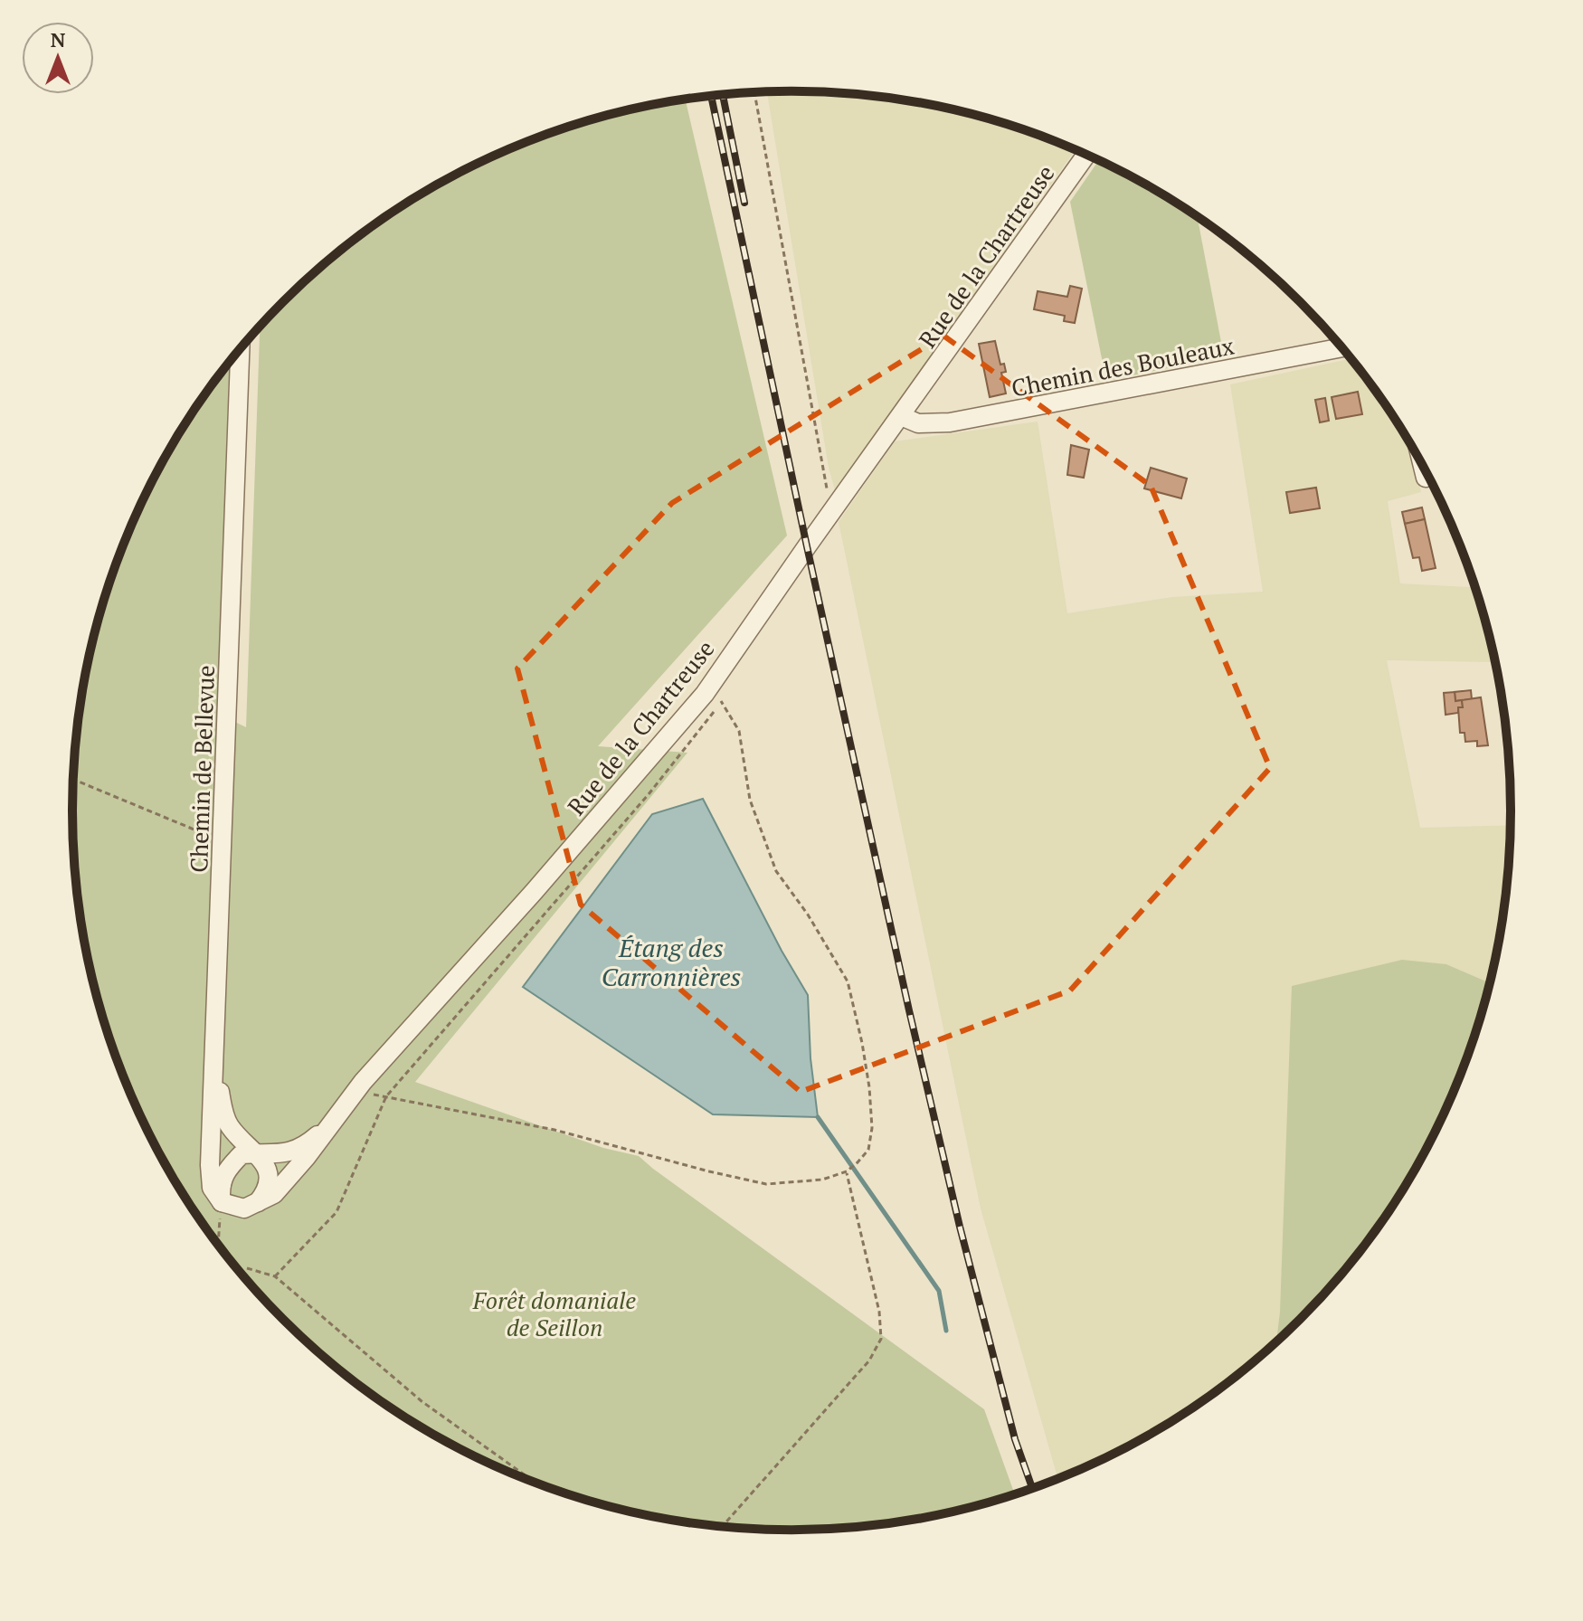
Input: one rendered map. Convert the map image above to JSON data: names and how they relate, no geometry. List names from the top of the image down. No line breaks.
{"streets":{"street":["Rue de la Chartreuse","Chemin des Bouleaux","Chemin de Bellevue"]},"crossings":[["Rue de la Chartreuse","Chemin des Bouleaux"],["Rue de la Chartreuse","Chemin de Bellevue"]],"water":["Étang des Carronnières"],"parks":["Forêt domaniale de Seillon"],"north":"top"}
